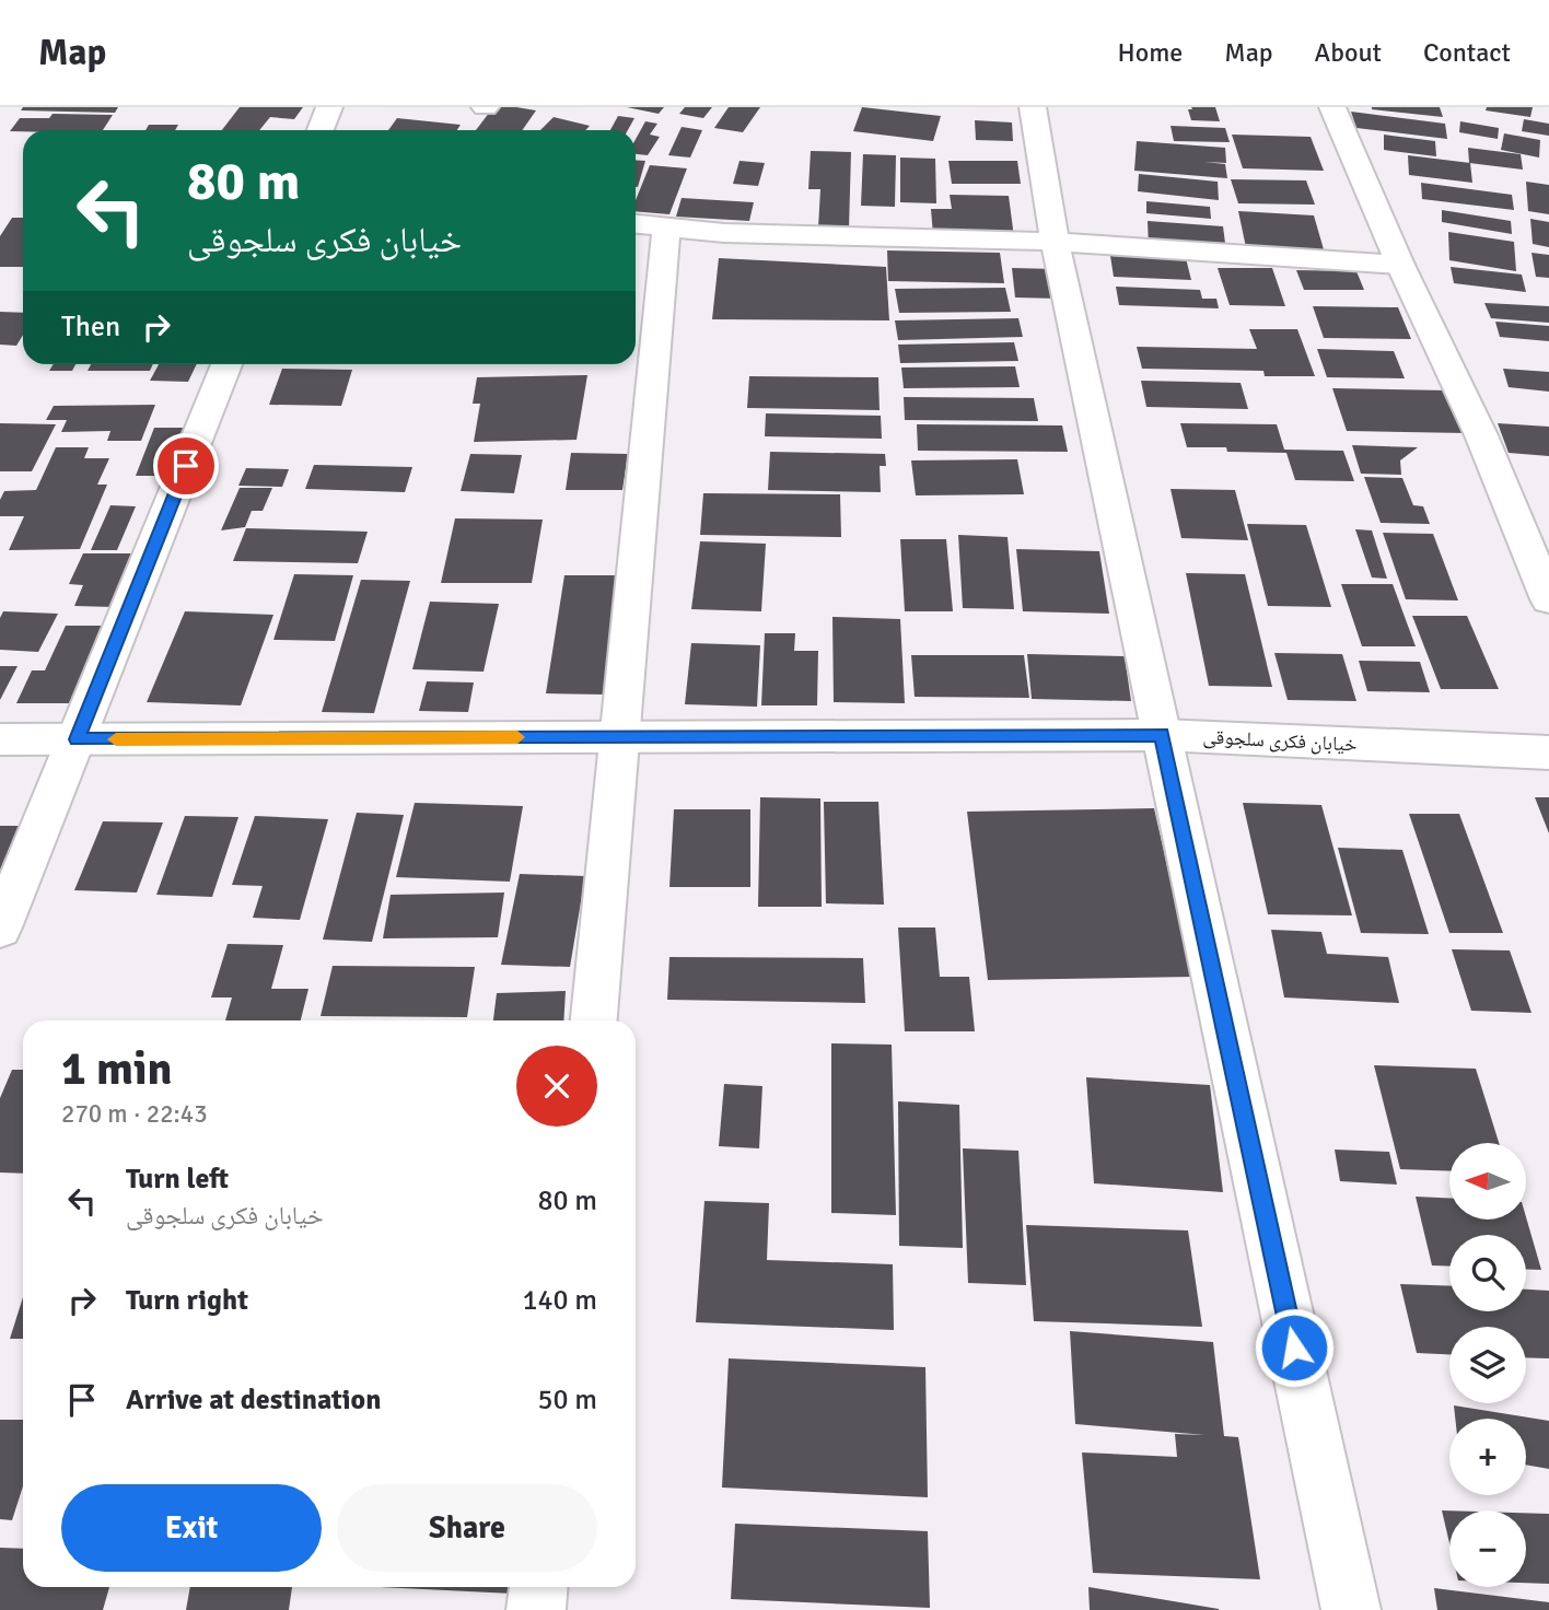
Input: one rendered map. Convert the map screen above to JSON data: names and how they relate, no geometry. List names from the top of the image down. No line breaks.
{"streets":{"street":["خیابان فکری سلجوقی"]},"north":"left","page":{"header":"Map","nav":["Home","Map","About","Contact"],"turn":["80 m","خیابان فکری سلجوقی"],"then":"Then","heading":["1 min","270 m · 22:43"],"map_buttons":["+","−"],"list":[{"name":"Turn left","note":"خیابان فکری سلجوقی","value":"80 m"},{"name":"Turn right","value":"140 m"},{"name":"Arrive at destination","value":"50 m"}],"buttons":["Exit","Share"]}}
